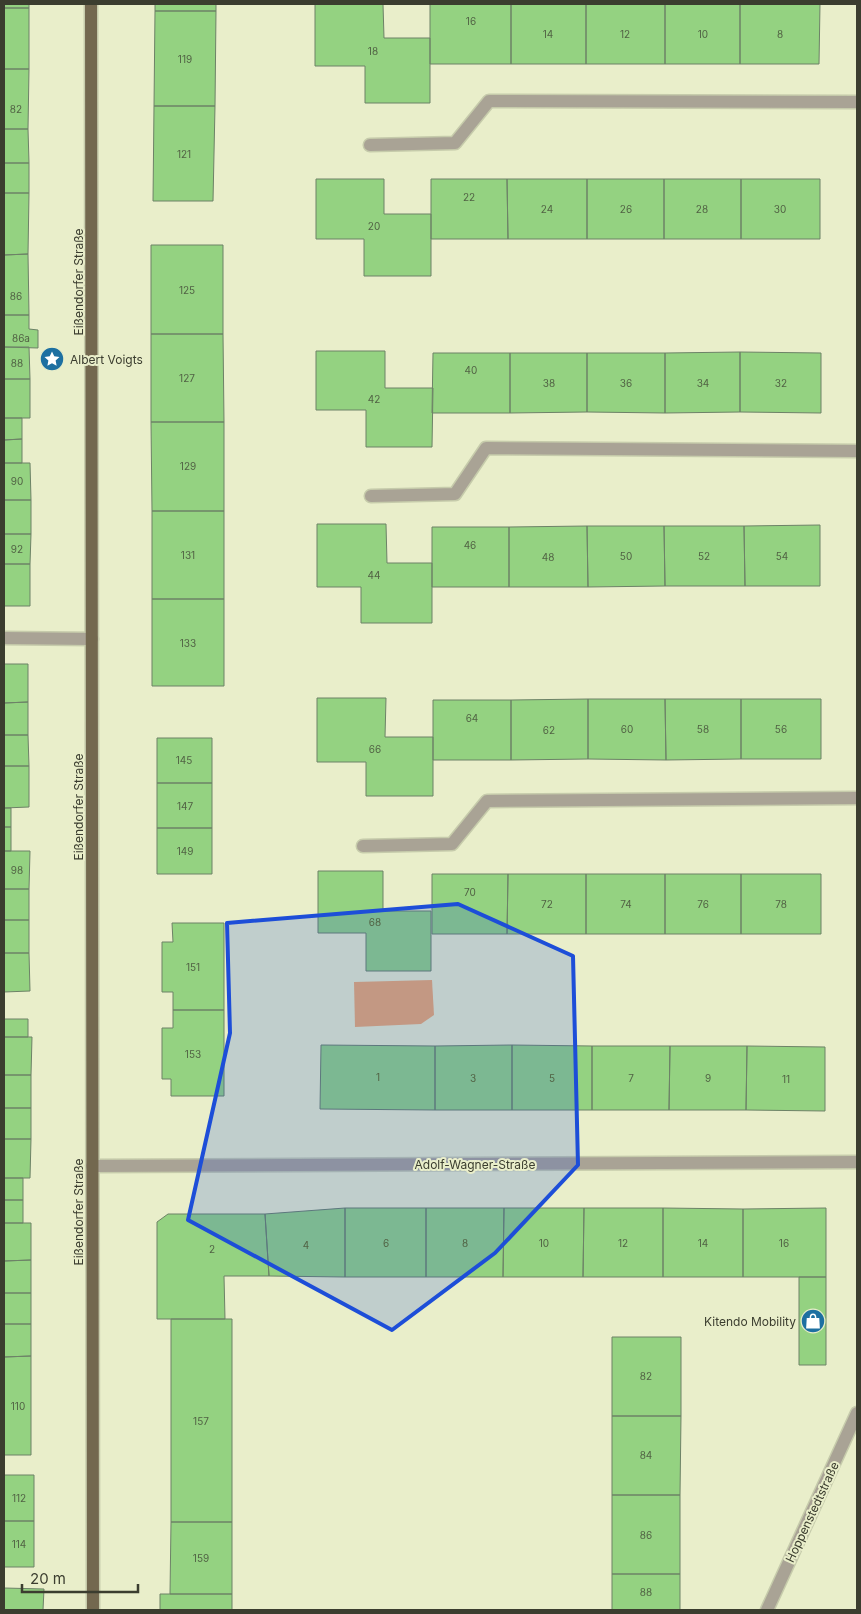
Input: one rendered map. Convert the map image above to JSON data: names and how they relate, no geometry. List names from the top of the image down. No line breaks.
{"streets":{"main road":["Eißendorfer Straße"],"street":["Adolf-Wagner-Straße","Hoppenstedtstraße"]},"crossings":[["Eißendorfer Straße","Adolf-Wagner-Straße"]],"places":{"place":["Albert Voigts"],"shop":["Kitendo Mobility"]},"house_numbers":["16","14","12","10","8","18","119","82","121","22","24","26","28","30","20","125","86","86a","88","40","127","38","36","34","32","42","129","90","46","92","131","50","52","54","48","44","133","64","60","58","56","62","66","145","147","149","98","70","72","74","76","78","68","151","153","1","3","5","7","9","11","6","8","10","12","14","16","4","2","82","110","157","84","112","86","114","159","88"],"scale_bar":"20 m"}
